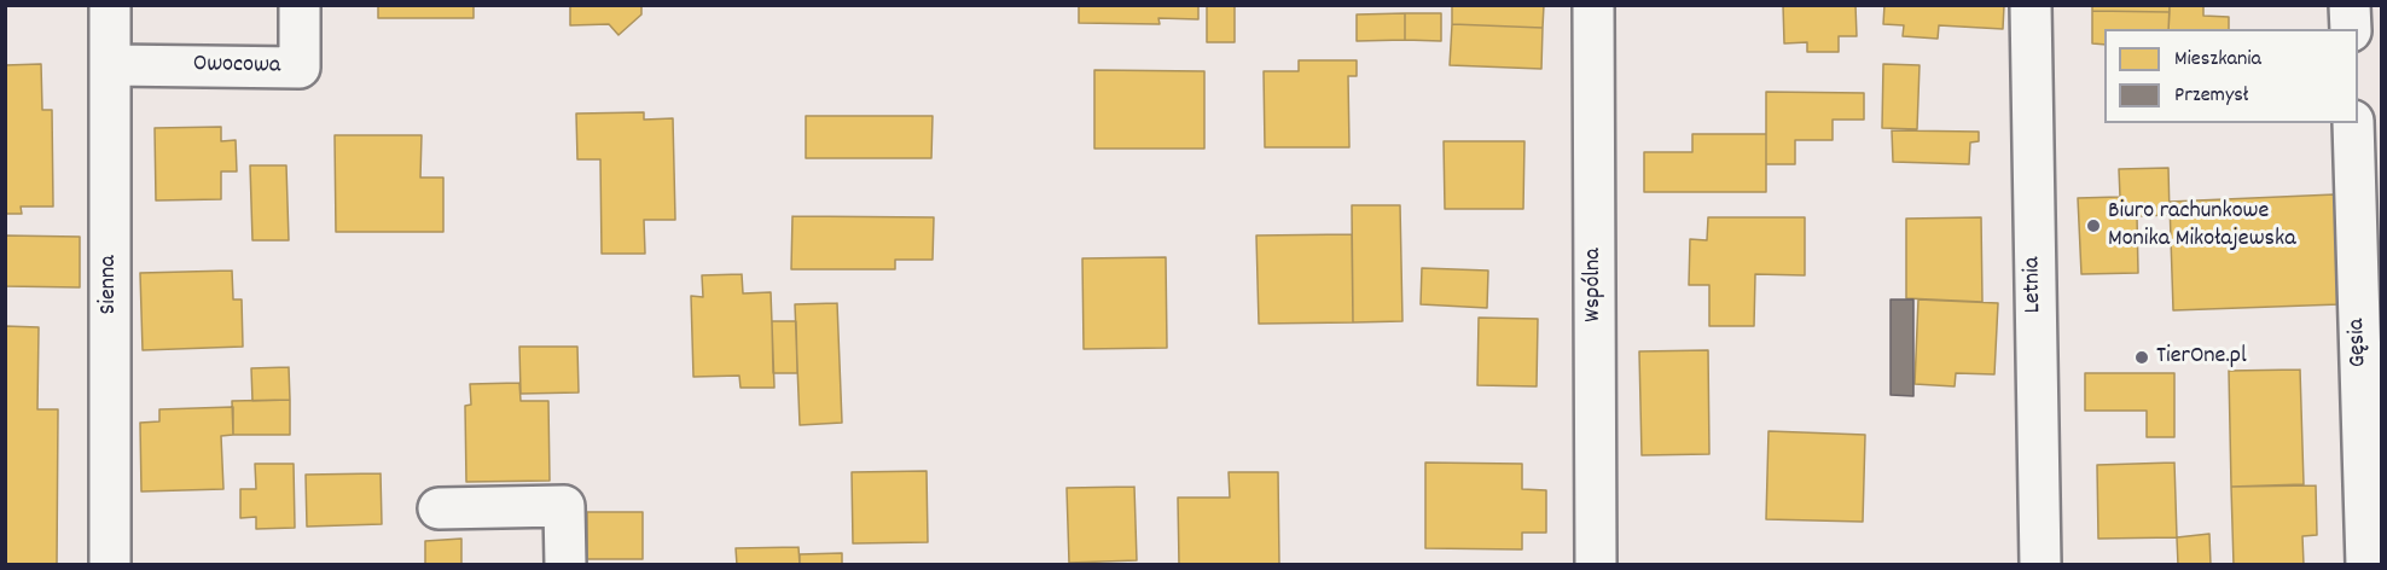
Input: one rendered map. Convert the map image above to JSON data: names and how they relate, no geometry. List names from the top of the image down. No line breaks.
{"streets":{"street":["Owocowa","Sienna","Wspólna","Letnia","Gęsia"]},"crossings":[["Owocowa","Sienna"]],"places":["Biuro rachunkowe Monika Mikołajewska","TierOne.pl"],"legend":["Mieszkania","Przemysł"]}
